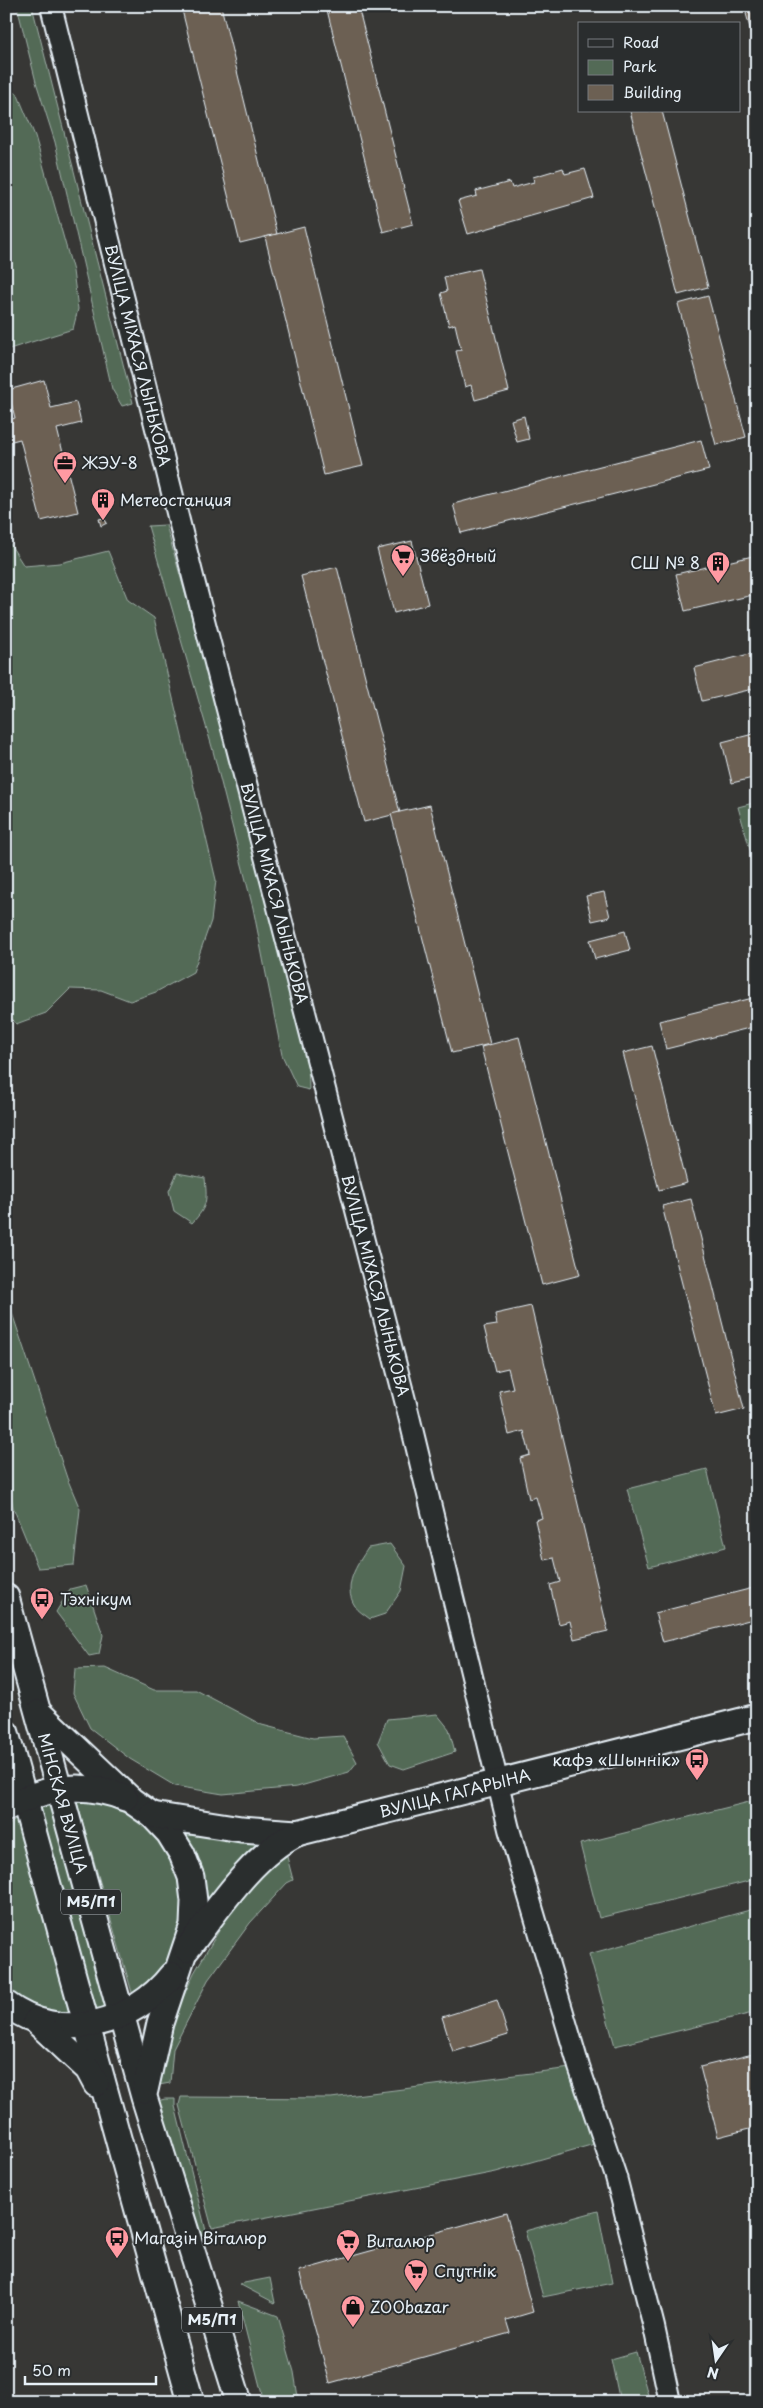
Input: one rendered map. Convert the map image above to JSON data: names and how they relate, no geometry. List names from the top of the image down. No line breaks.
{"streets":{"main road":["ВУЛІЦА ГАГАРЫНА","МІНСКАЯ ВУЛІЦА","М5/П1"],"street":["ВУЛІЦА МІХАСЯ ЛЫНЬКОВА"]},"crossings":[["ВУЛІЦА МІХАСЯ ЛЫНЬКОВА","ВУЛІЦА ГАГАРЫНА"],["ВУЛІЦА ГАГАРЫНА","МІНСКАЯ ВУЛІЦА"],["ВУЛІЦА ГАГАРЫНА","М5/П1"],["МІНСКАЯ ВУЛІЦА","М5/П1"]],"places":{"office":["ЖЭУ-8"],"building":["Метеостанция","СШ № 8"],"supermarket":["Звёздный","Виталюр","Спутнік"],"bus stop":["Тэхнікум","кафэ «Шыннік»","Магазін Віталюр"],"shop":["ZOObazar"]},"legend":["Road","Park","Building"],"scale_bar":"50 m","north":"bottom"}
